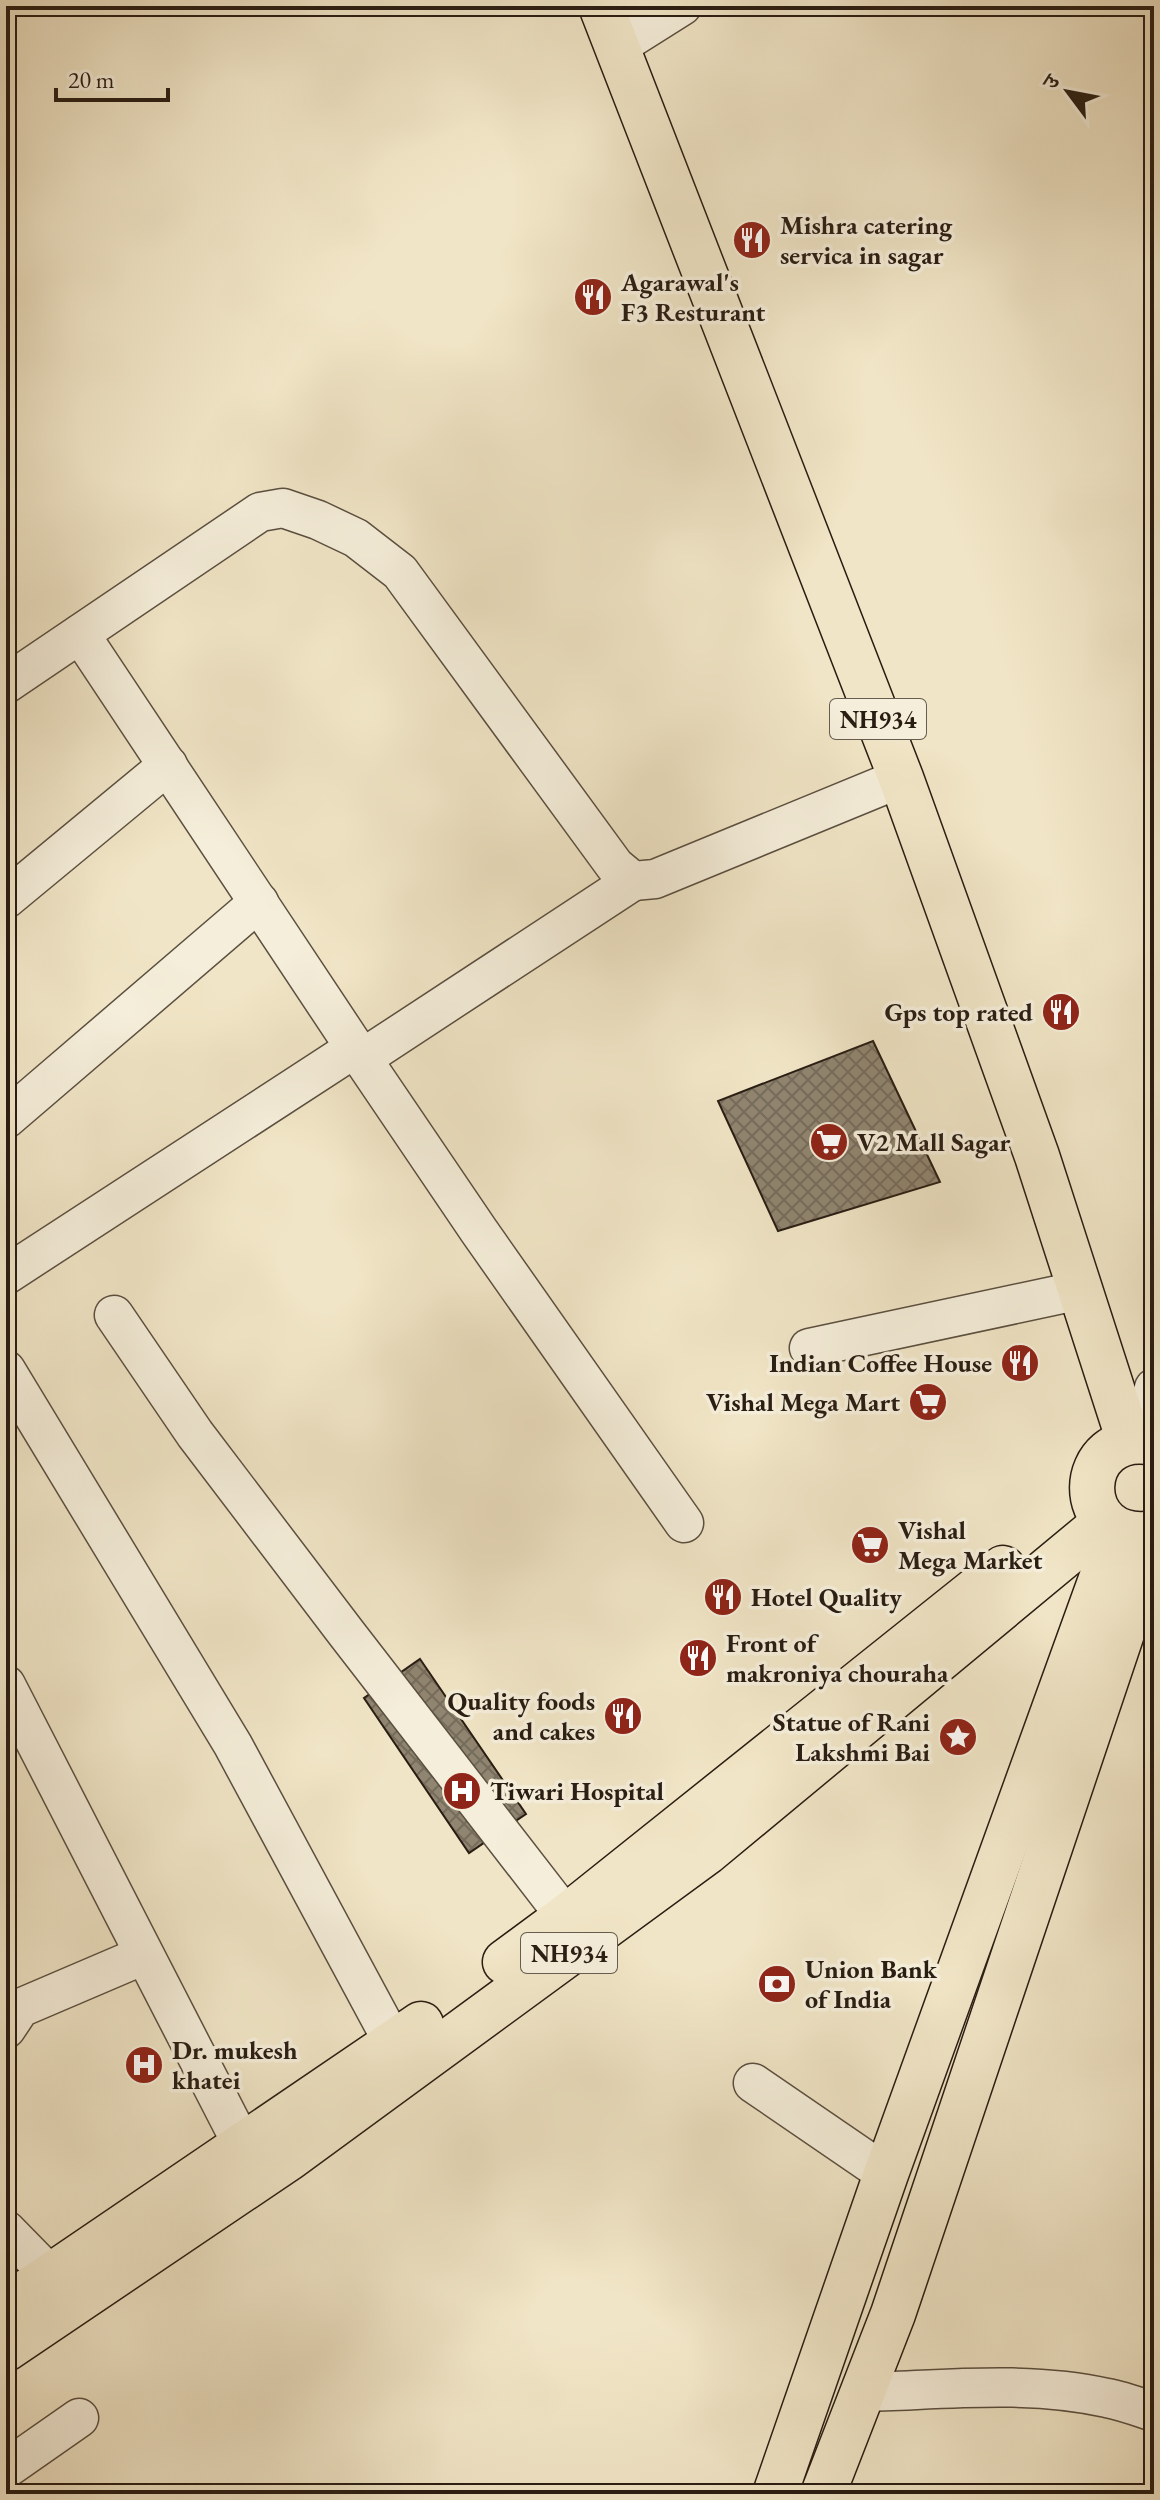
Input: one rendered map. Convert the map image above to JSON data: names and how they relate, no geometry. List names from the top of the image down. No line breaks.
{"streets":{"main road":["NH934"]},"places":{"restaurant":["Mishra catering servica in sagar","Agarawal's F3 Resturant","Gps top rated","Indian Coffee House","Hotel Quality","Front of makroniya chouraha","Quality foods and cakes"],"supermarket":["V2 Mall Sagar","Vishal Mega Mart","Vishal Mega Market"],"place":["Statue of Rani Lakshmi Bai"],"hospital":["Tiwari Hospital","Dr. mukesh khatei"],"bank":["Union Bank of India"]},"scale_bar":"20 m","north":"top left"}
